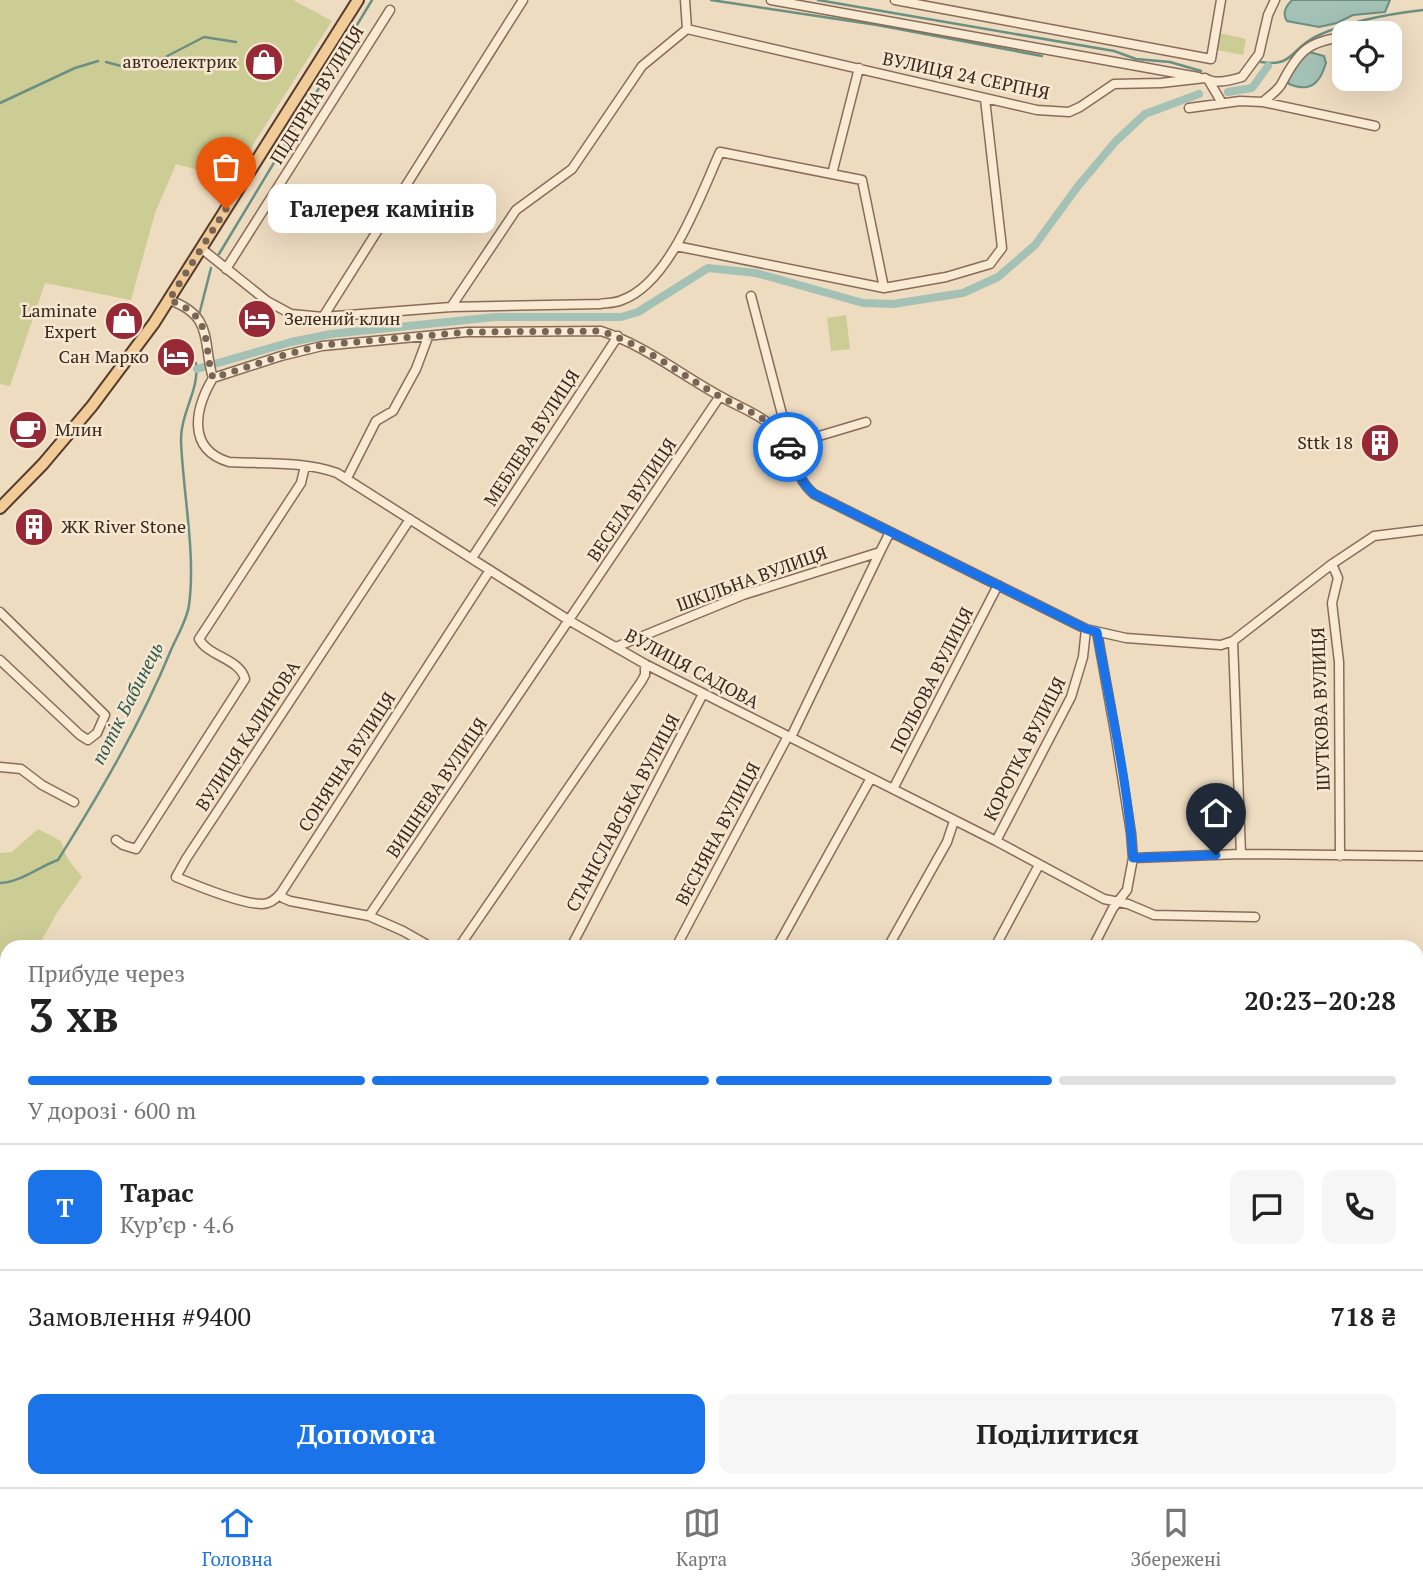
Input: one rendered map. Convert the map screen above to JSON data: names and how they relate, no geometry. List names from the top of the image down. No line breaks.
{"streets":{"street":["ВУЛИЦЯ 24 СЕРПНЯ","ПІДГІРНА ВУЛИЦЯ","МЕБЛЕВА ВУЛИЦЯ","ВЕСЕЛА ВУЛИЦЯ","ШКІЛЬНА ВУЛИЦЯ","ВУЛИЦЯ САДОВА","ПОЛЬОВА ВУЛИЦЯ","ШУТКОВА ВУЛИЦЯ","ВУЛИЦЯ КАЛИНОВА","КОРОТКА ВУЛИЦЯ","СОНЯЧНА ВУЛИЦЯ","ВИШНЕВА ВУЛИЦЯ","СТАНІСЛАВСЬКА ВУЛИЦЯ","ВЕСНЯНА ВУЛИЦЯ"]},"crossings":[["МЕБЛЕВА ВУЛИЦЯ","ВУЛИЦЯ САДОВА"],["ВЕСЕЛА ВУЛИЦЯ","ВУЛИЦЯ САДОВА"],["ВЕСЕЛА ВУЛИЦЯ","ВИШНЕВА ВУЛИЦЯ"],["ШКІЛЬНА ВУЛИЦЯ","ВУЛИЦЯ САДОВА"],["ШКІЛЬНА ВУЛИЦЯ","ВЕСНЯНА ВУЛИЦЯ"],["ВУЛИЦЯ САДОВА","ПОЛЬОВА ВУЛИЦЯ"],["ВУЛИЦЯ САДОВА","ВУЛИЦЯ КАЛИНОВА"],["ВУЛИЦЯ САДОВА","КОРОТКА ВУЛИЦЯ"],["ВУЛИЦЯ САДОВА","СОНЯЧНА ВУЛИЦЯ"],["ВУЛИЦЯ САДОВА","ВИШНЕВА ВУЛИЦЯ"],["ВУЛИЦЯ САДОВА","СТАНІСЛАВСЬКА ВУЛИЦЯ"],["ВУЛИЦЯ САДОВА","ВЕСНЯНА ВУЛИЦЯ"],["ВУЛИЦЯ КАЛИНОВА","СОНЯЧНА ВУЛИЦЯ"]],"water":["потік Бабинець"],"places":{"shop":["автоелектрик","Laminate Expert"],"other":["Галерея камінів"],"hotel":["Зелений клин","Сан Марко"],"cafe":["Млин"],"building":["Sttk 18","ЖК River Stone"]},"page":{"bubble":"Галерея камінів","heading":["3 хв","Прибуде через","20:23–20:28"],"panel":["Тарас","Кур’єр · 4.6","Замовлення #9400","718 ₴"],"bar":"У дорозі · 600 m","round":"Т","buttons":["Допомога","Поділитися"],"tabs":["Головна","Карта","Збережені"]}}
